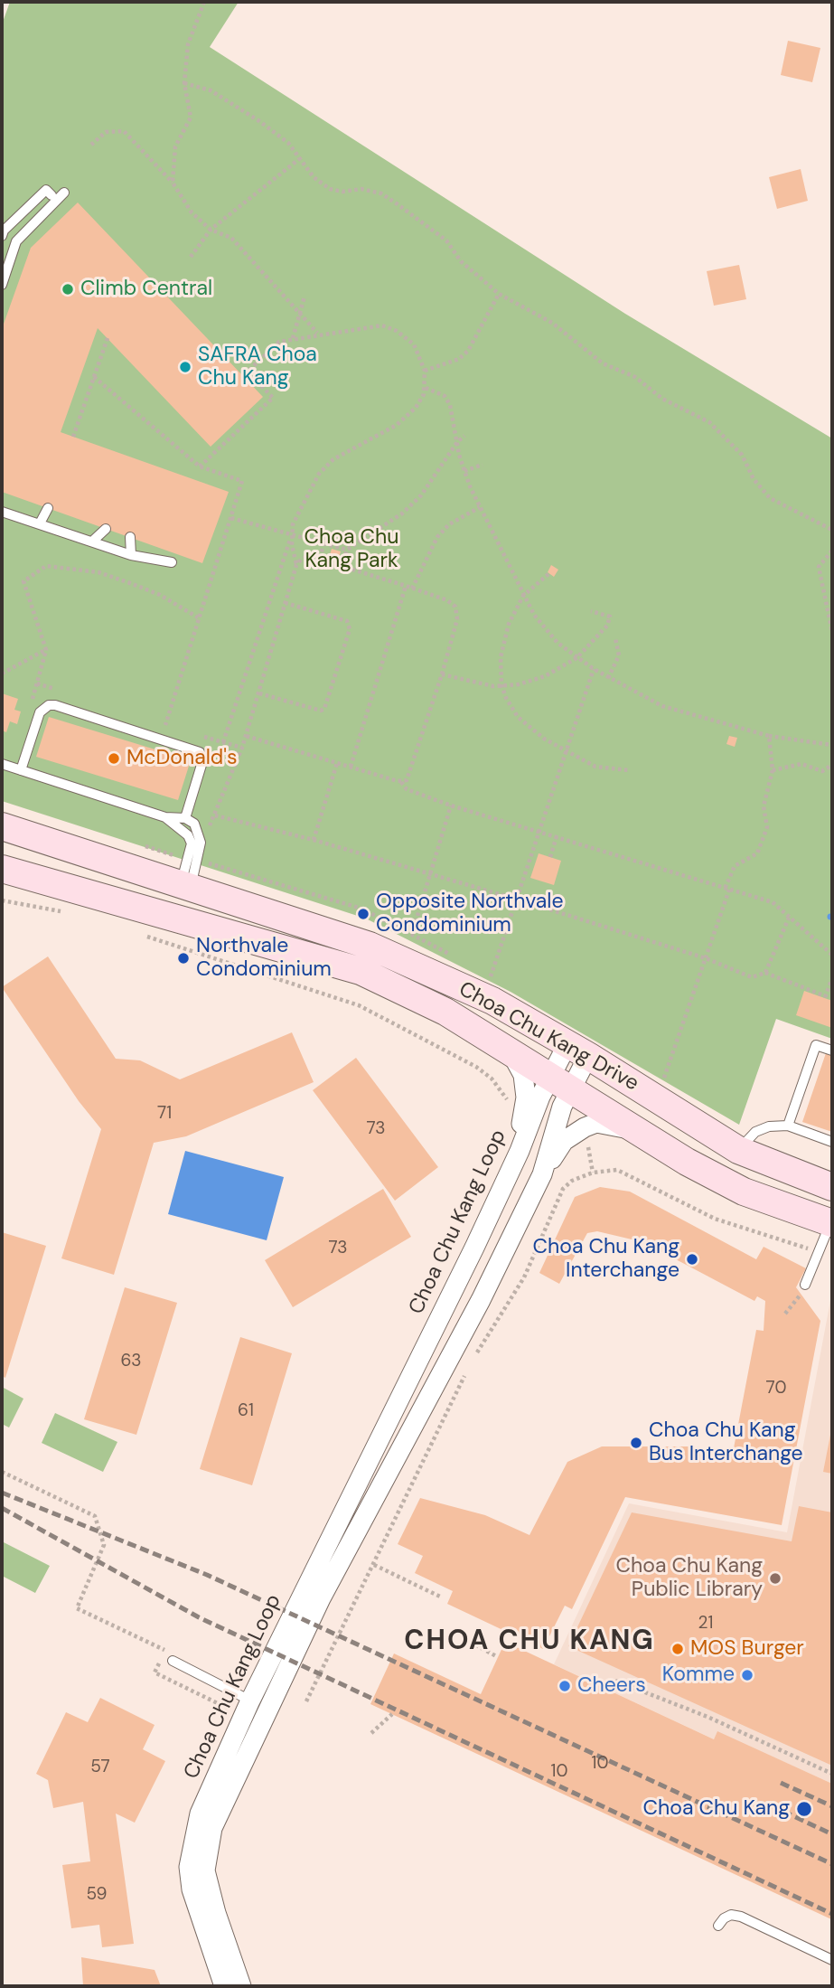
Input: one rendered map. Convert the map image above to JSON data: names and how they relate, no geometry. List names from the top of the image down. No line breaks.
{"streets":{"main road":["Choa Chu Kang Drive"],"street":["Choa Chu Kang Loop"]},"crossings":[["Choa Chu Kang Drive","Choa Chu Kang Loop"]],"districts":["CHOA CHU KANG"],"parks":["Choa Chu Kang Park"],"places":["Climb Central","SAFRA Choa Chu Kang","McDonald's","Opposite Northvale Condominium","Northvale Condominium","Choa Chu Kang Interchange","Choa Chu Kang Bus Interchange","Choa Chu Kang Public Library","MOS Burger","Komme","Cheers","Choa Chu Kang"],"house_numbers":["71","73","73","63","70","61","21","10","57","10","59"]}
